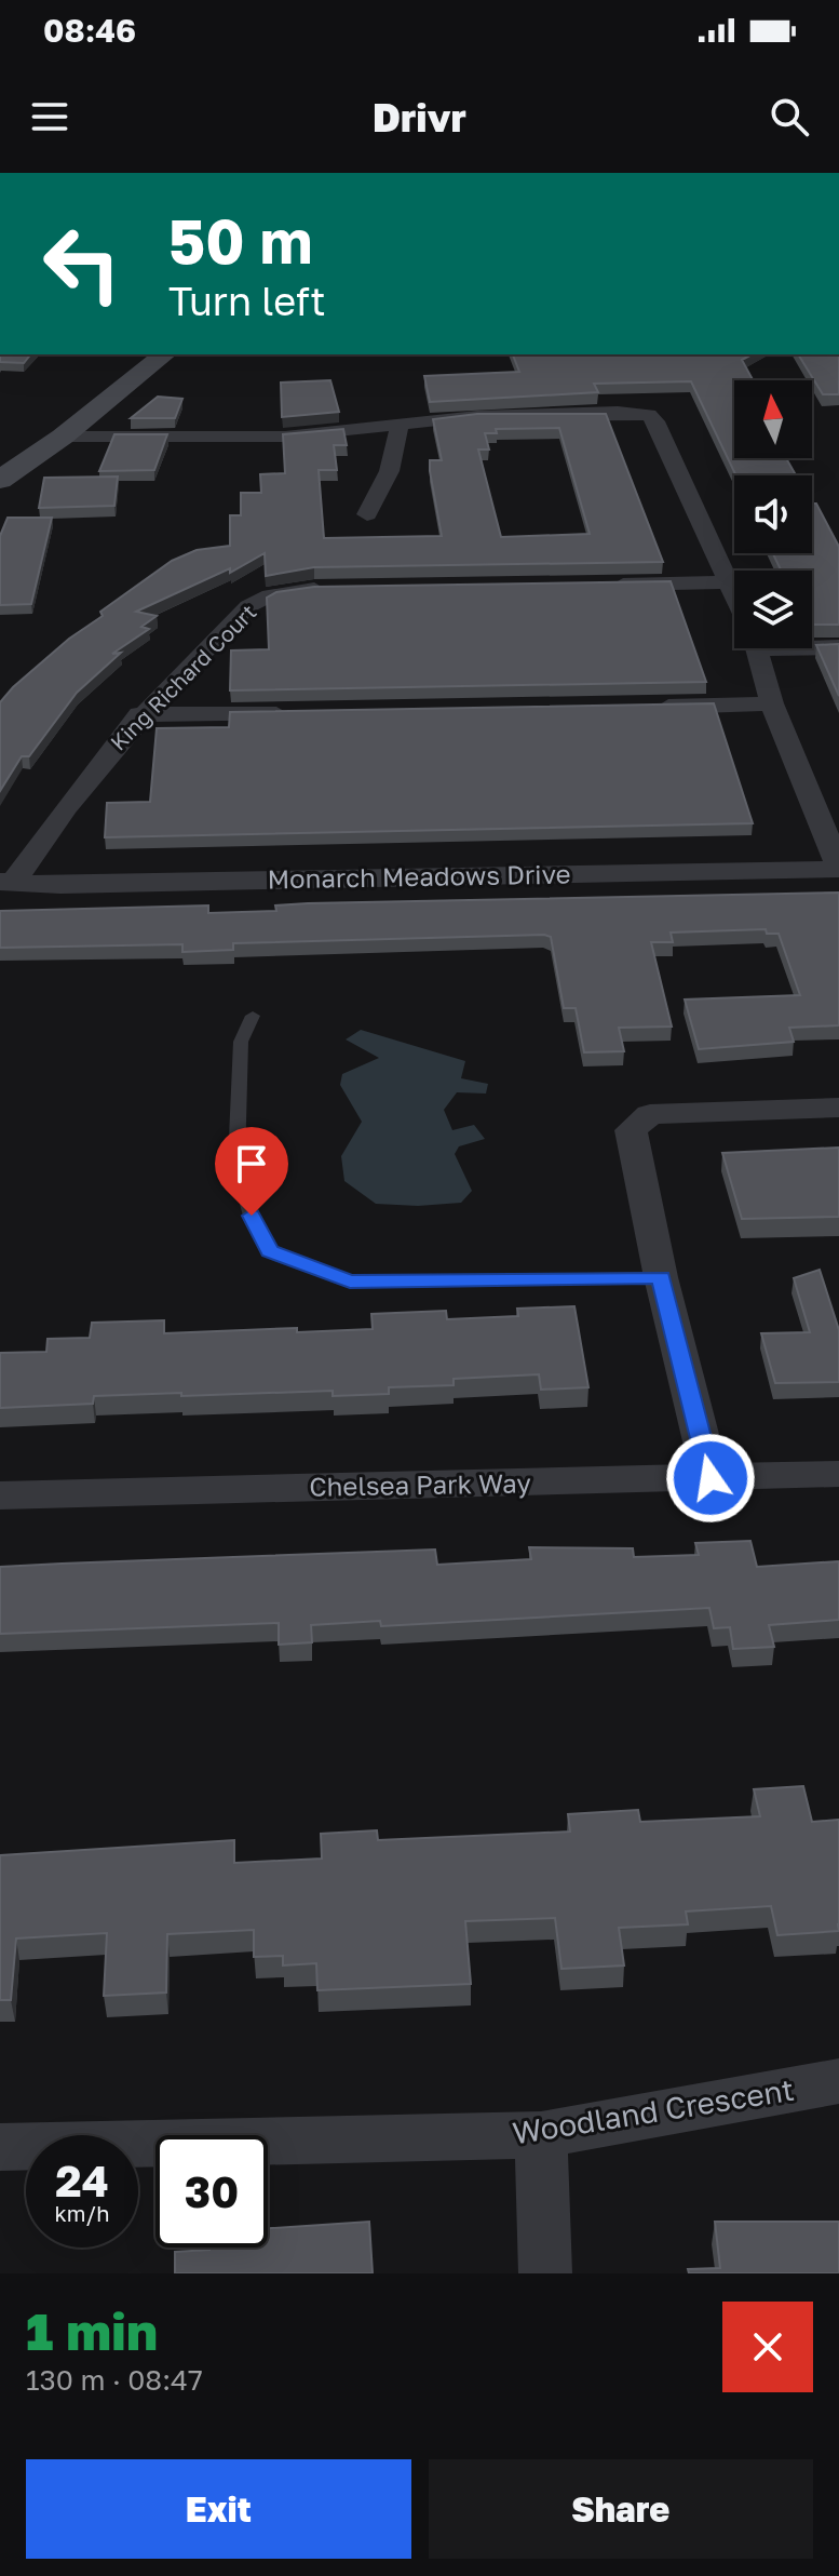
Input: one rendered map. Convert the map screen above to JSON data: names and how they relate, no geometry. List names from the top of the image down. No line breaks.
{"streets":{"street":["King Richard Court","Monarch Meadows Drive","Chelsea Park Way","Woodland Crescent"]},"crossings":[["King Richard Court","Monarch Meadows Drive"]],"north":"top","page":{"status":"08:46","header":"Drivr","turn":["50 m","Turn left"],"speed":"24 km/h","limit":"30","heading":["1 min","130 m · 08:47"],"buttons":["Exit","Share"]}}
